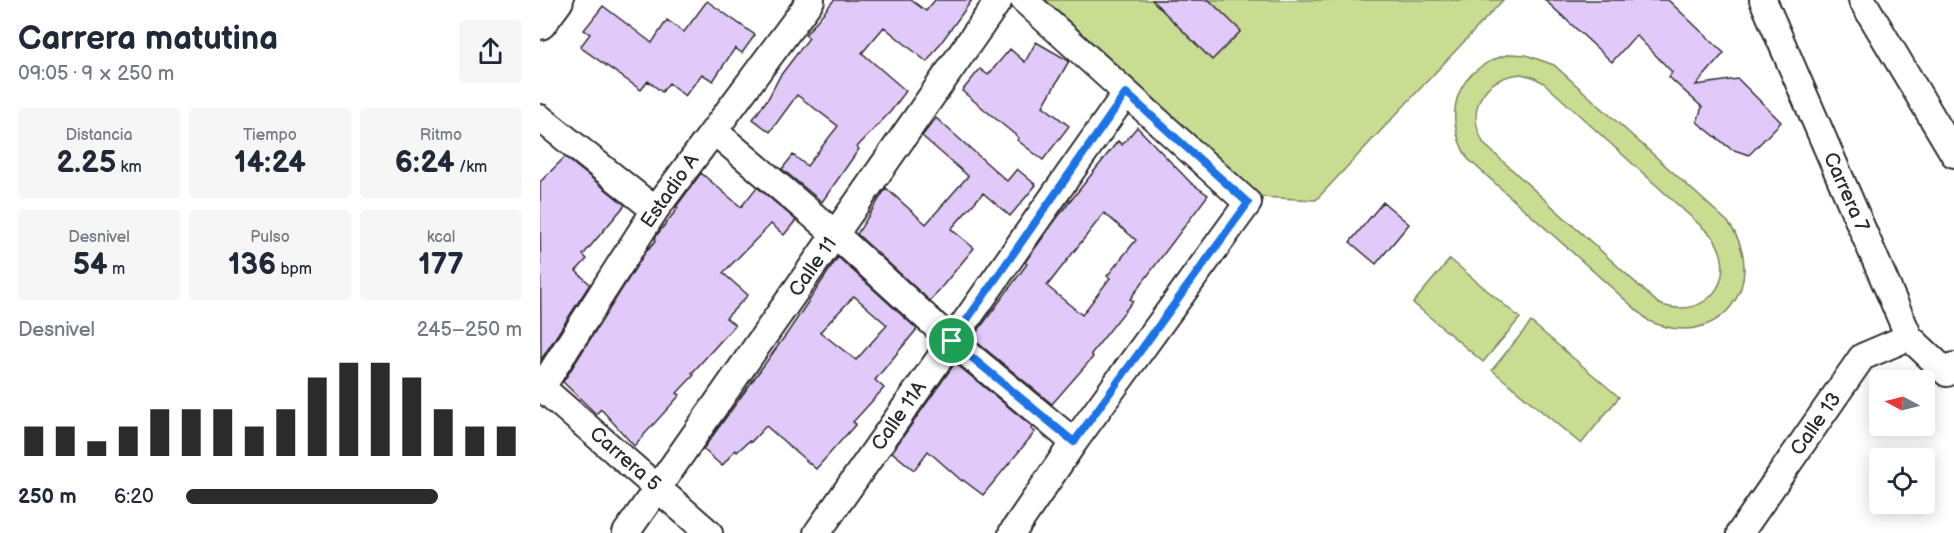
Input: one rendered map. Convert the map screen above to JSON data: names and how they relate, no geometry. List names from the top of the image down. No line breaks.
{"streets":{"street":["Estadio A","Carrera 7","Calle 11","Calle 11A","Calle 13","Carrera 5"]},"crossings":[["Estadio A","Carrera 5"],["Carrera 7","Calle 13"],["Calle 11","Carrera 5"]],"north":"left","page":{"heading":["Carrera matutina","09:05 · 9 × 250 m"],"stats":[["Distancia","2.25 km"],["Tiempo","14:24"],["Ritmo","6:24 /km"],["Desnivel","54 m"],["Pulso","136 bpm"],["kcal","177"]],"chart":["Desnivel","245–250 m"],"list":[{"name":"250 m","note":"6:20"}]}}
